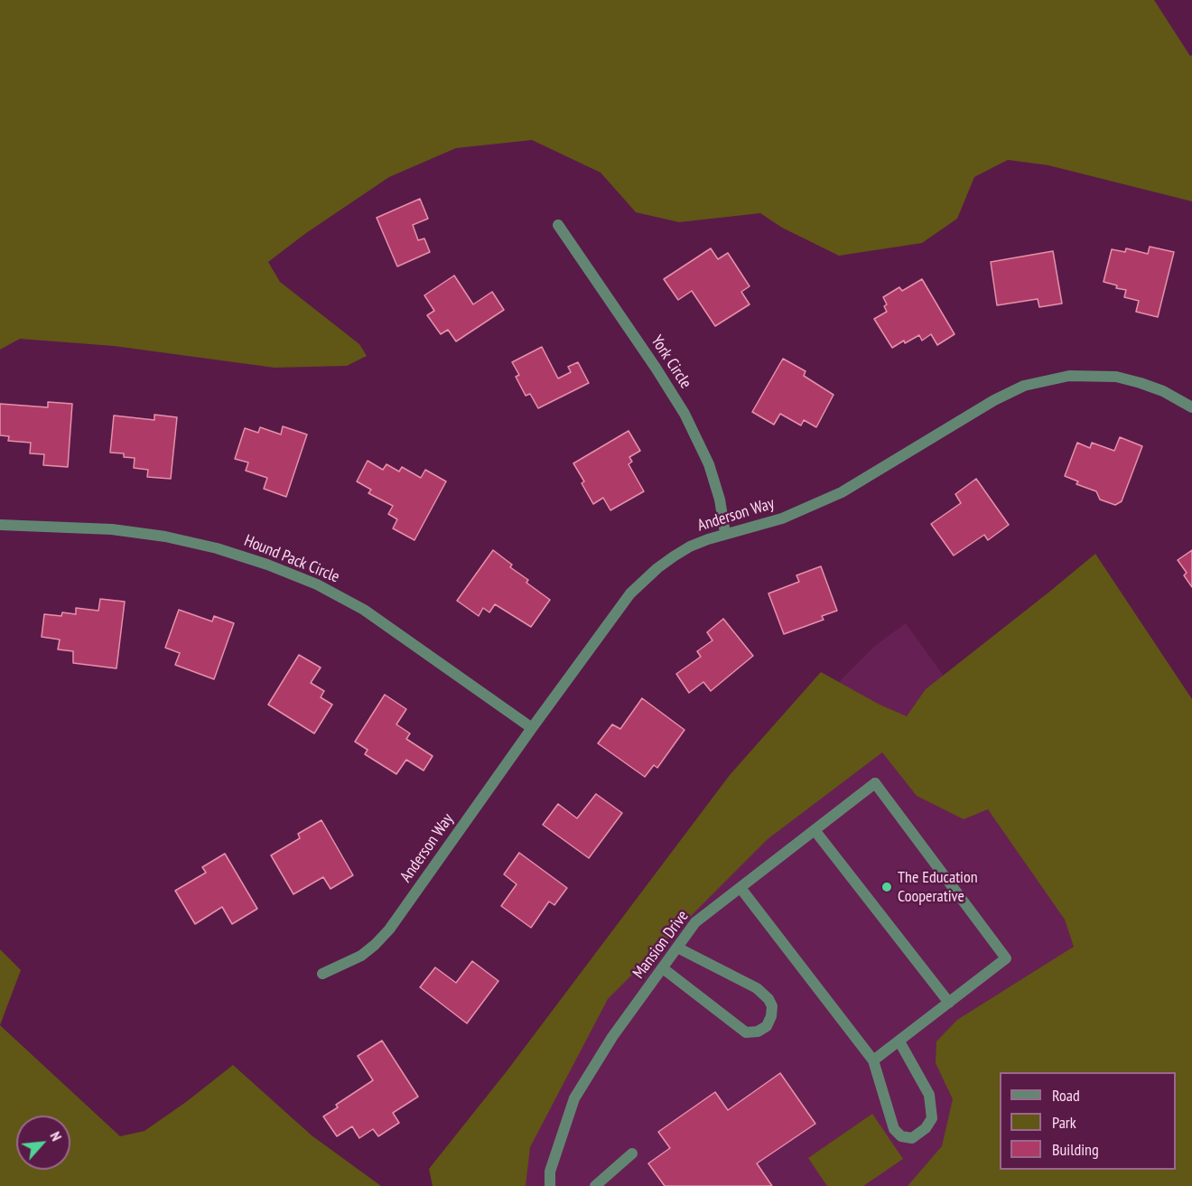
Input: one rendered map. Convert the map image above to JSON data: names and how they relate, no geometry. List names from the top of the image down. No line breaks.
{"streets":{"street":["York Circle","Anderson Way","Hound Pack Circle","Mansion Drive"]},"crossings":[["York Circle","Anderson Way"],["Anderson Way","Hound Pack Circle"]],"places":["The Education Cooperative"],"legend":["Road","Park","Building"],"north":"top right"}
